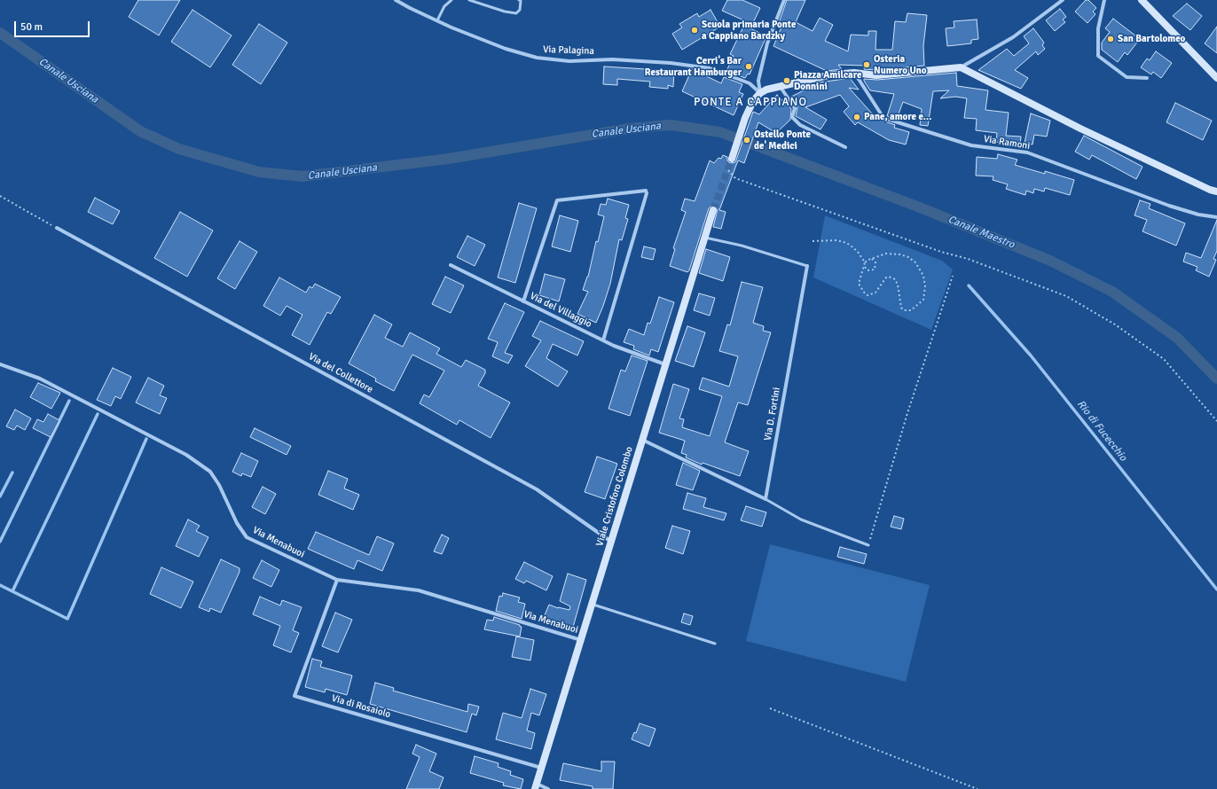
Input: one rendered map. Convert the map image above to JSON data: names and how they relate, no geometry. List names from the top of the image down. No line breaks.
{"streets":{"street":["Via Palagina","Via Ramoni","Via del Villaggio","Via del Collettore","Via D. Fortini","Viale Cristoforo Colombo","Via Menabuoi","Via di Rosaiolo"]},"crossings":[["Via del Villaggio","Viale Cristoforo Colombo"],["Via del Collettore","Viale Cristoforo Colombo"],["Via D. Fortini","Viale Cristoforo Colombo"],["Viale Cristoforo Colombo","Via Menabuoi"],["Viale Cristoforo Colombo","Via di Rosaiolo"],["Via Menabuoi","Via di Rosaiolo"]],"districts":["PONTE A CAPPIANO"],"water":["Canale Usciana","Canale Maestro","Rio di Fucecchio"],"places":["Scuola primaria Ponte a Cappiano Bardzky","San Bartolomeo","Osteria Numero Uno","Cerri's Bar Restaurant Hamburger","Piazza Amilcare Donnini","Pane, amore e...","Ostello Ponte de' Medici"],"scale_bar":"50 m"}
